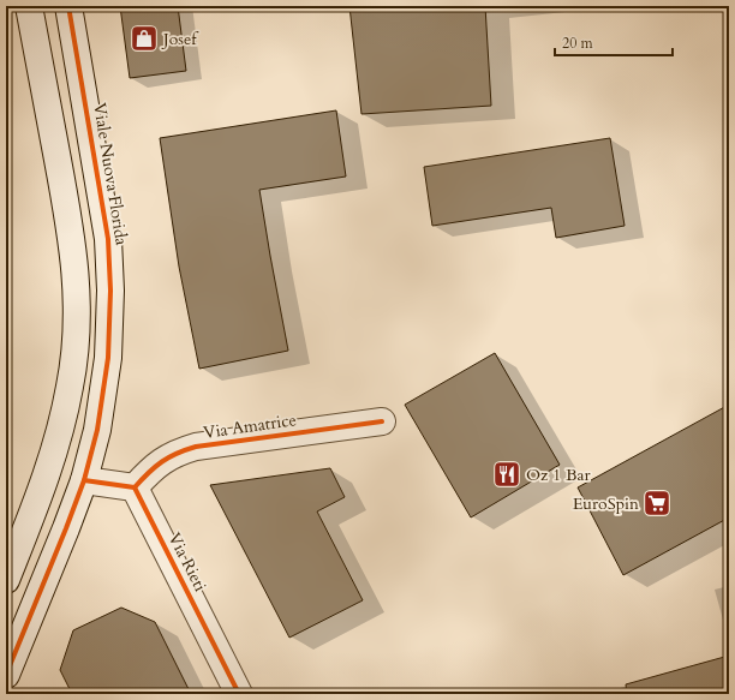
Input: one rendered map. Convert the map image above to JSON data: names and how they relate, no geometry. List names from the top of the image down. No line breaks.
{"streets":{"street":["Viale Nuova Florida","Via Amatrice","Via Rieti"]},"crossings":[["Via Amatrice","Via Rieti"]],"places":{"shop":["Josef"],"restaurant":["Oz 1 Bar"],"supermarket":["EuroSpin"]},"scale_bar":"20 m"}
